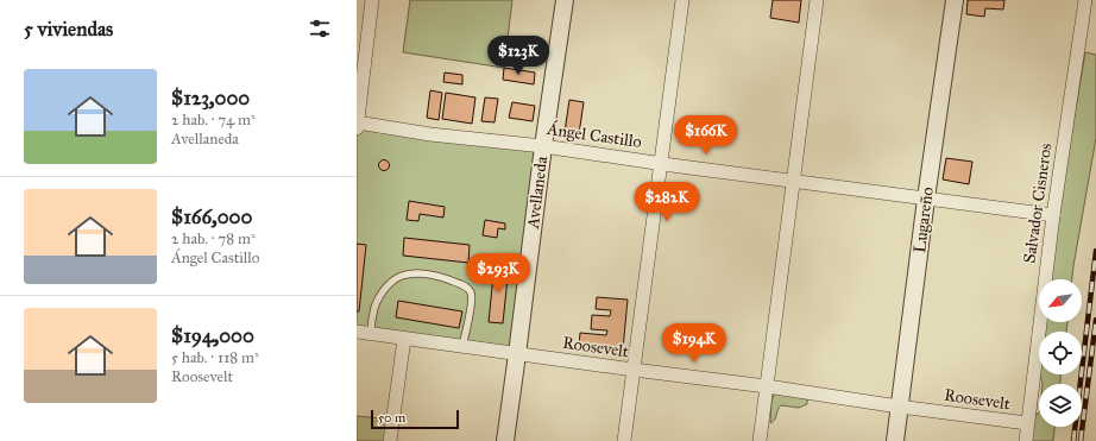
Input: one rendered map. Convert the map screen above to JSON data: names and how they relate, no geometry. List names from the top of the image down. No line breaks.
{"streets":{"street":["Ángel Castillo","Avellaneda","Salvador Cisneros","Lugareño","Roosevelt"]},"crossings":[["Ángel Castillo","Avellaneda"],["Ángel Castillo","Salvador Cisneros"],["Ángel Castillo","Lugareño"],["Avellaneda","Roosevelt"],["Salvador Cisneros","Roosevelt"],["Lugareño","Roosevelt"]],"scale_bar":"50 m","north":"bottom left","page":{"heading":"5 viviendas","price":["$123K","$166K","$282K","$293K","$194K"],"list":[{"name":"$123,000","note":"2 hab. · 74 m² · Avellaneda"},{"name":"$166,000","note":"2 hab. · 78 m² · Ángel Castillo"},{"name":"$194,000","note":"5 hab. · 118 m² · Roosevelt"}],"scale":"50 m"}}
